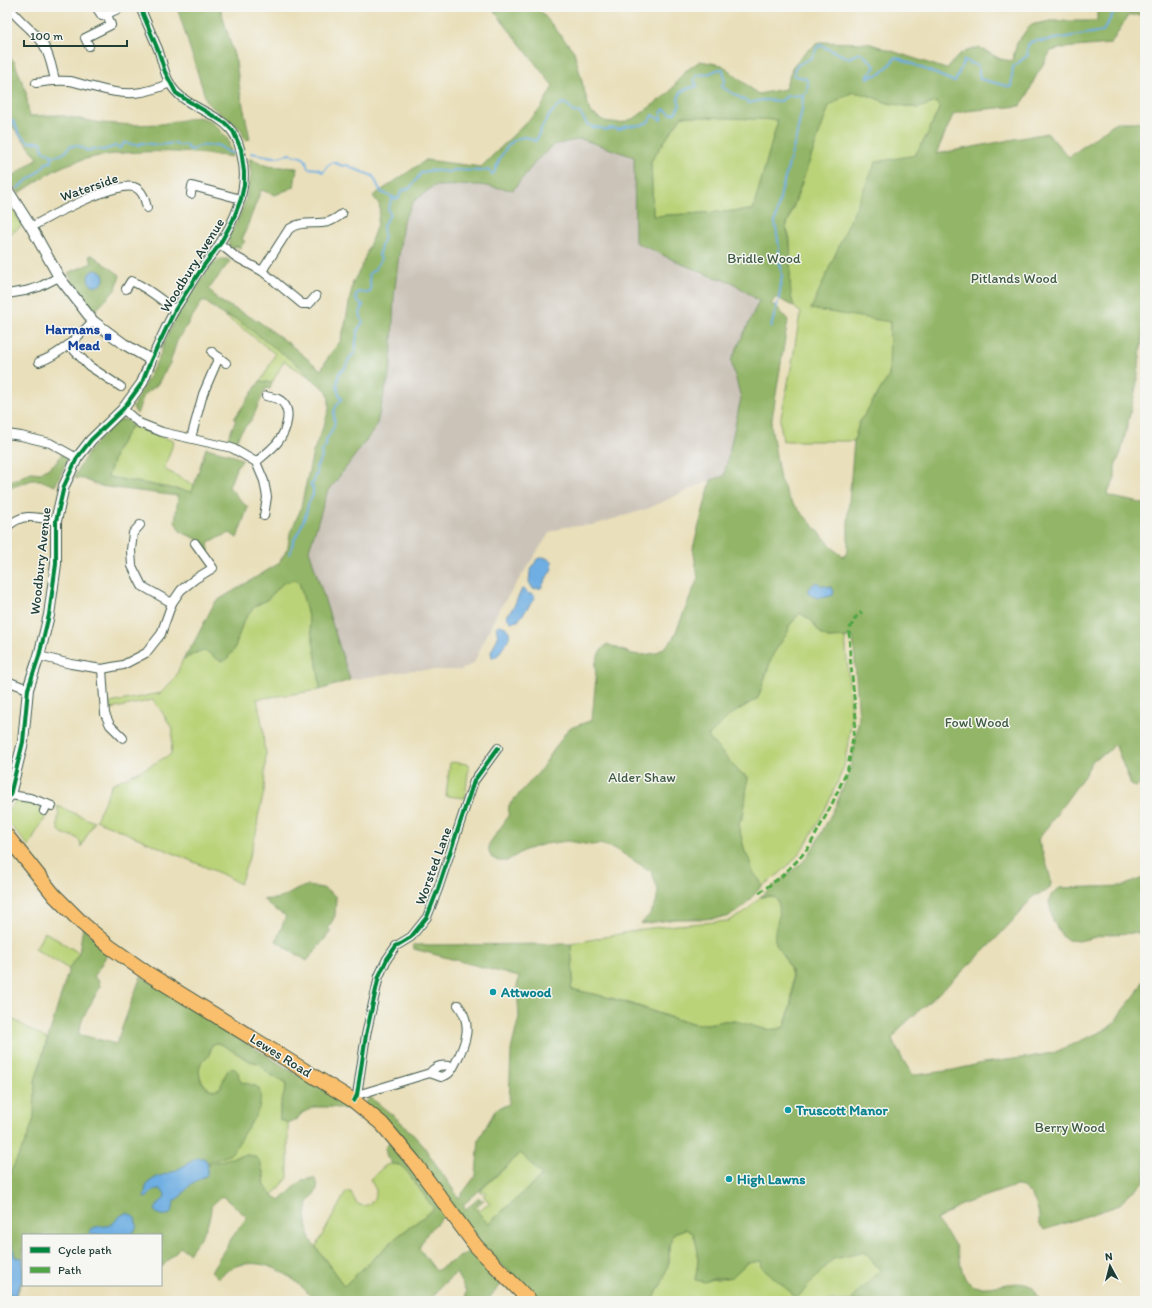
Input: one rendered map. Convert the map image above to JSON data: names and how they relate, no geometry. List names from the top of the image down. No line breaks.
{"streets":{"highway":["Lewes Road"],"street":["Waterside","Woodbury Avenue","Worsted Lane"]},"crossings":[["Worsted Lane","Lewes Road"]],"parks":["Bridle Wood","Pitlands Wood","Fowl Wood","Alder Shaw","Berry Wood"],"places":{"transit":["Harmans Mead"],"other":["Attwood","Truscott Manor","High Lawns"]},"legend":["Cycle path","Path"],"scale_bar":"100 m","north":"top"}
